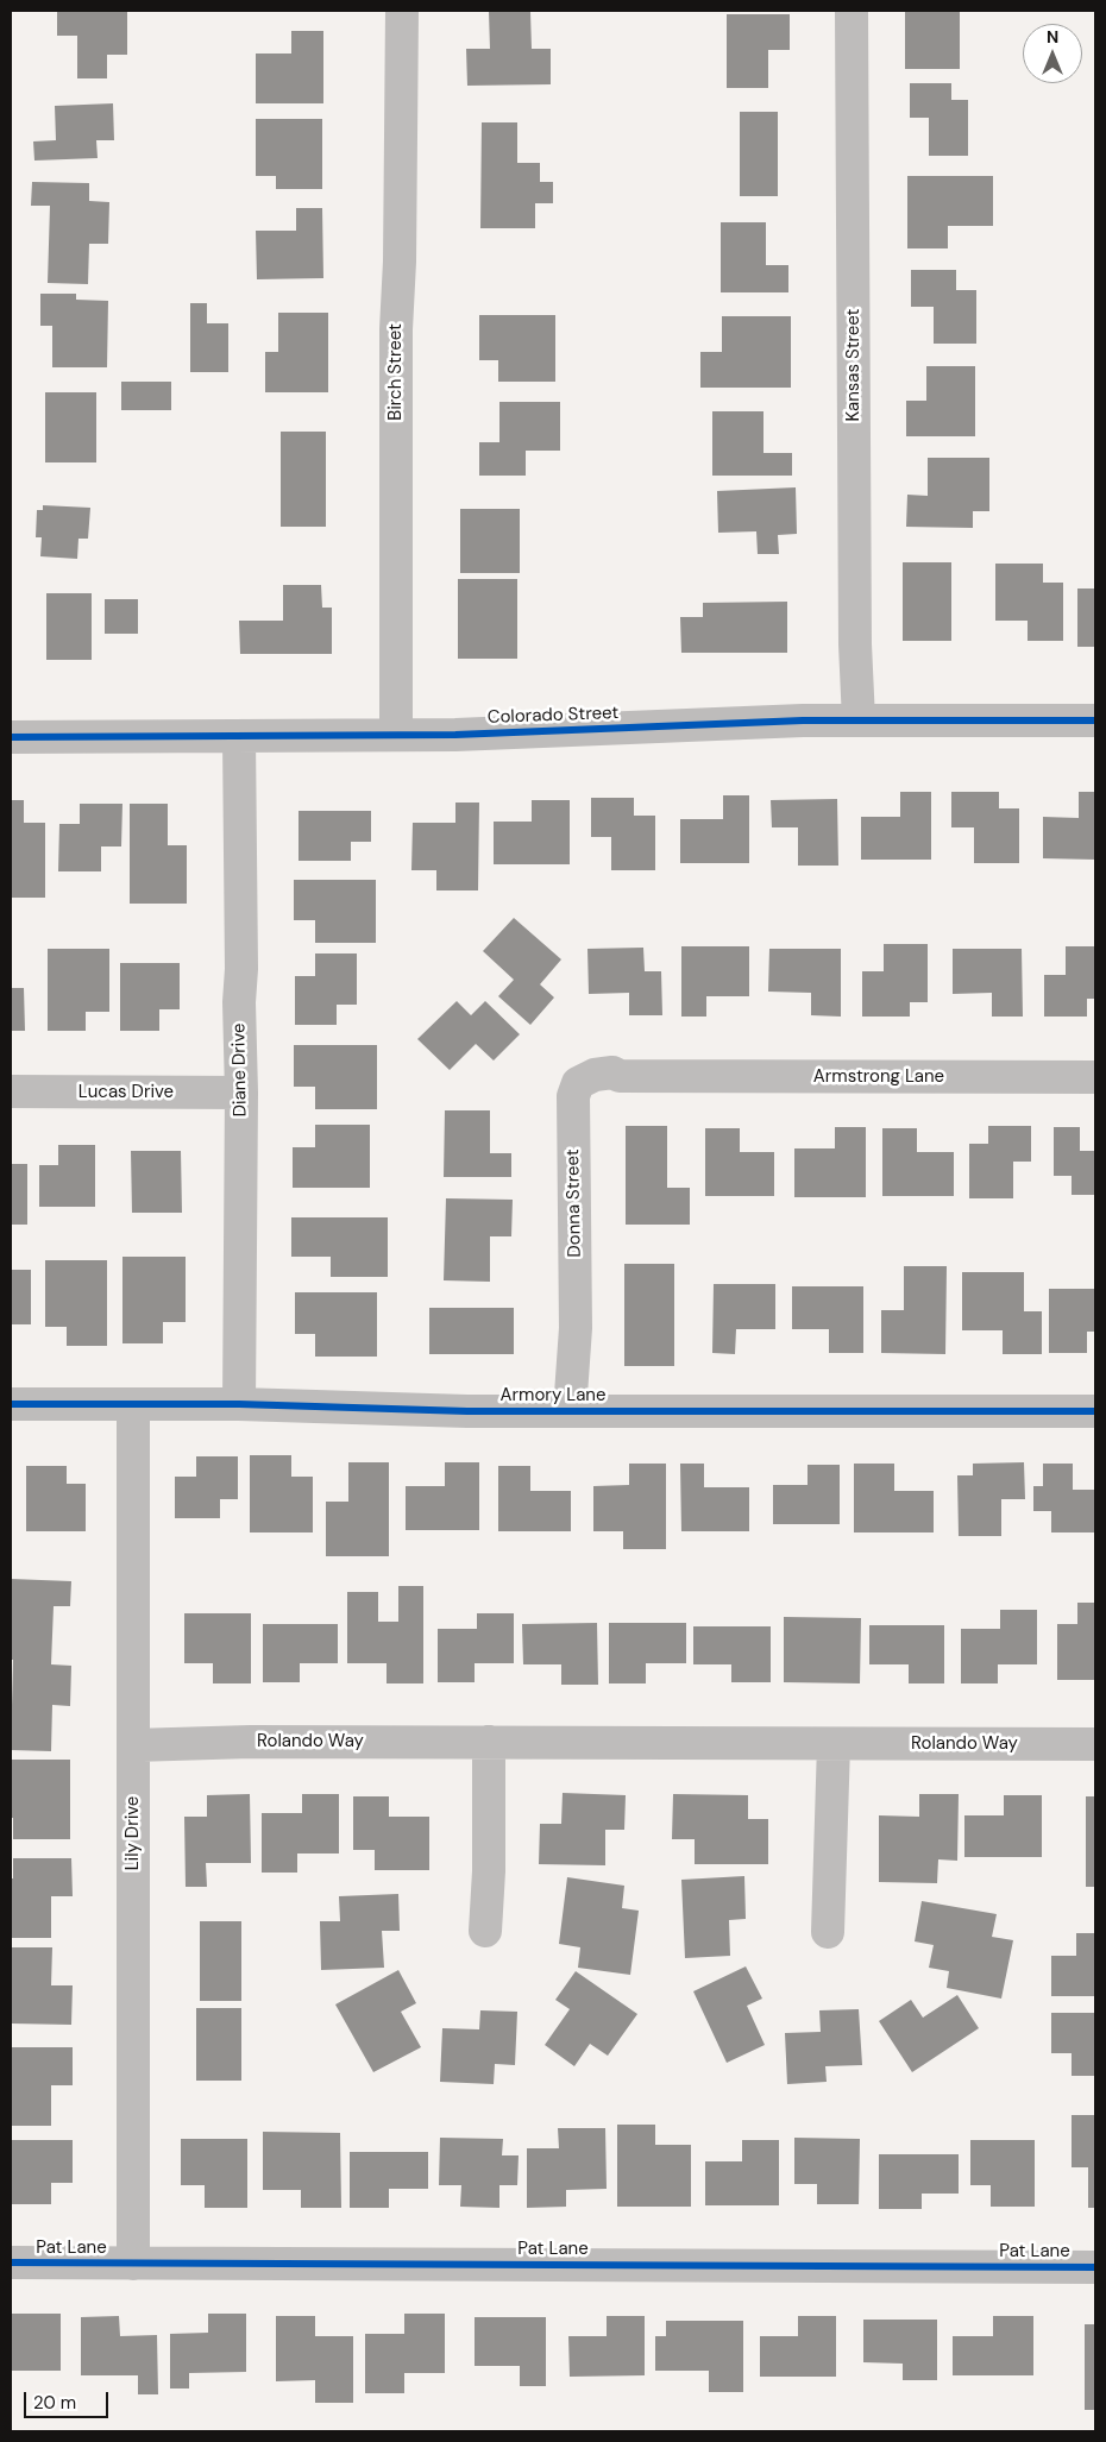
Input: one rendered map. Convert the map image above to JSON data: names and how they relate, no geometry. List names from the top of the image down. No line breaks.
{"streets":{"street":["Kansas Street","Birch Street","Colorado Street","Diane Drive","Armstrong Lane","Lucas Drive","Donna Street","Armory Lane","Rolando Way","Lily Drive","Pat Lane"]},"crossings":[["Kansas Street","Colorado Street"],["Birch Street","Colorado Street"],["Colorado Street","Diane Drive"],["Diane Drive","Lucas Drive"],["Diane Drive","Armory Lane"],["Armstrong Lane","Donna Street"],["Donna Street","Armory Lane"],["Armory Lane","Lily Drive"],["Rolando Way","Lily Drive"],["Lily Drive","Pat Lane"]],"scale_bar":"20 m","north":"top"}
